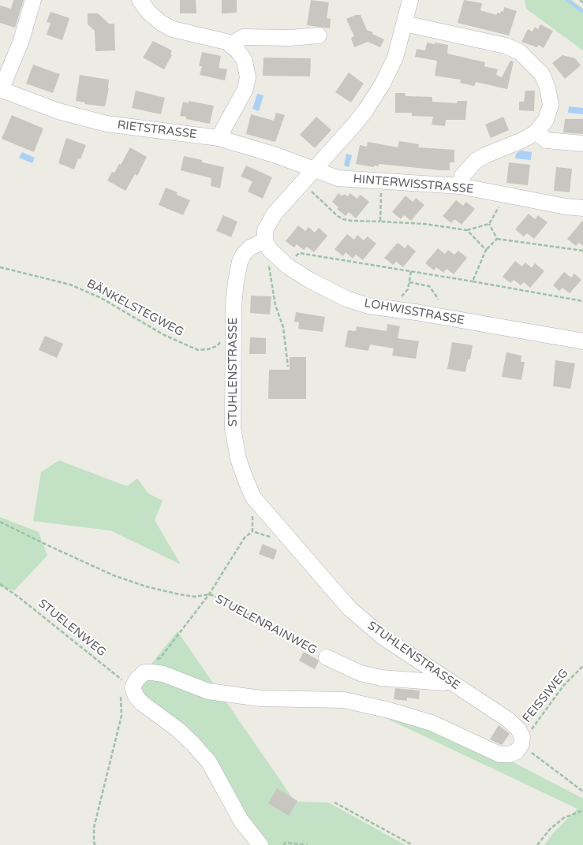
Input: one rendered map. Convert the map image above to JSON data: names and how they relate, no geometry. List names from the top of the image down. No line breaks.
{"streets":{"street":["RIETSTRASSE","HINTERWISSTRASSE","LOHWISSTRASSE","STUHLENSTRASSE","STUELENRAINWEG"],"path":["BÄNKELSTEGWEG","STUELENWEG","FEISSIWEG"]},"crossings":[["RIETSTRASSE","HINTERWISSTRASSE"],["BÄNKELSTEGWEG","STUHLENSTRASSE"],["LOHWISSTRASSE","STUHLENSTRASSE"],["STUHLENSTRASSE","STUELENRAINWEG"],["STUHLENSTRASSE","FEISSIWEG"]]}
